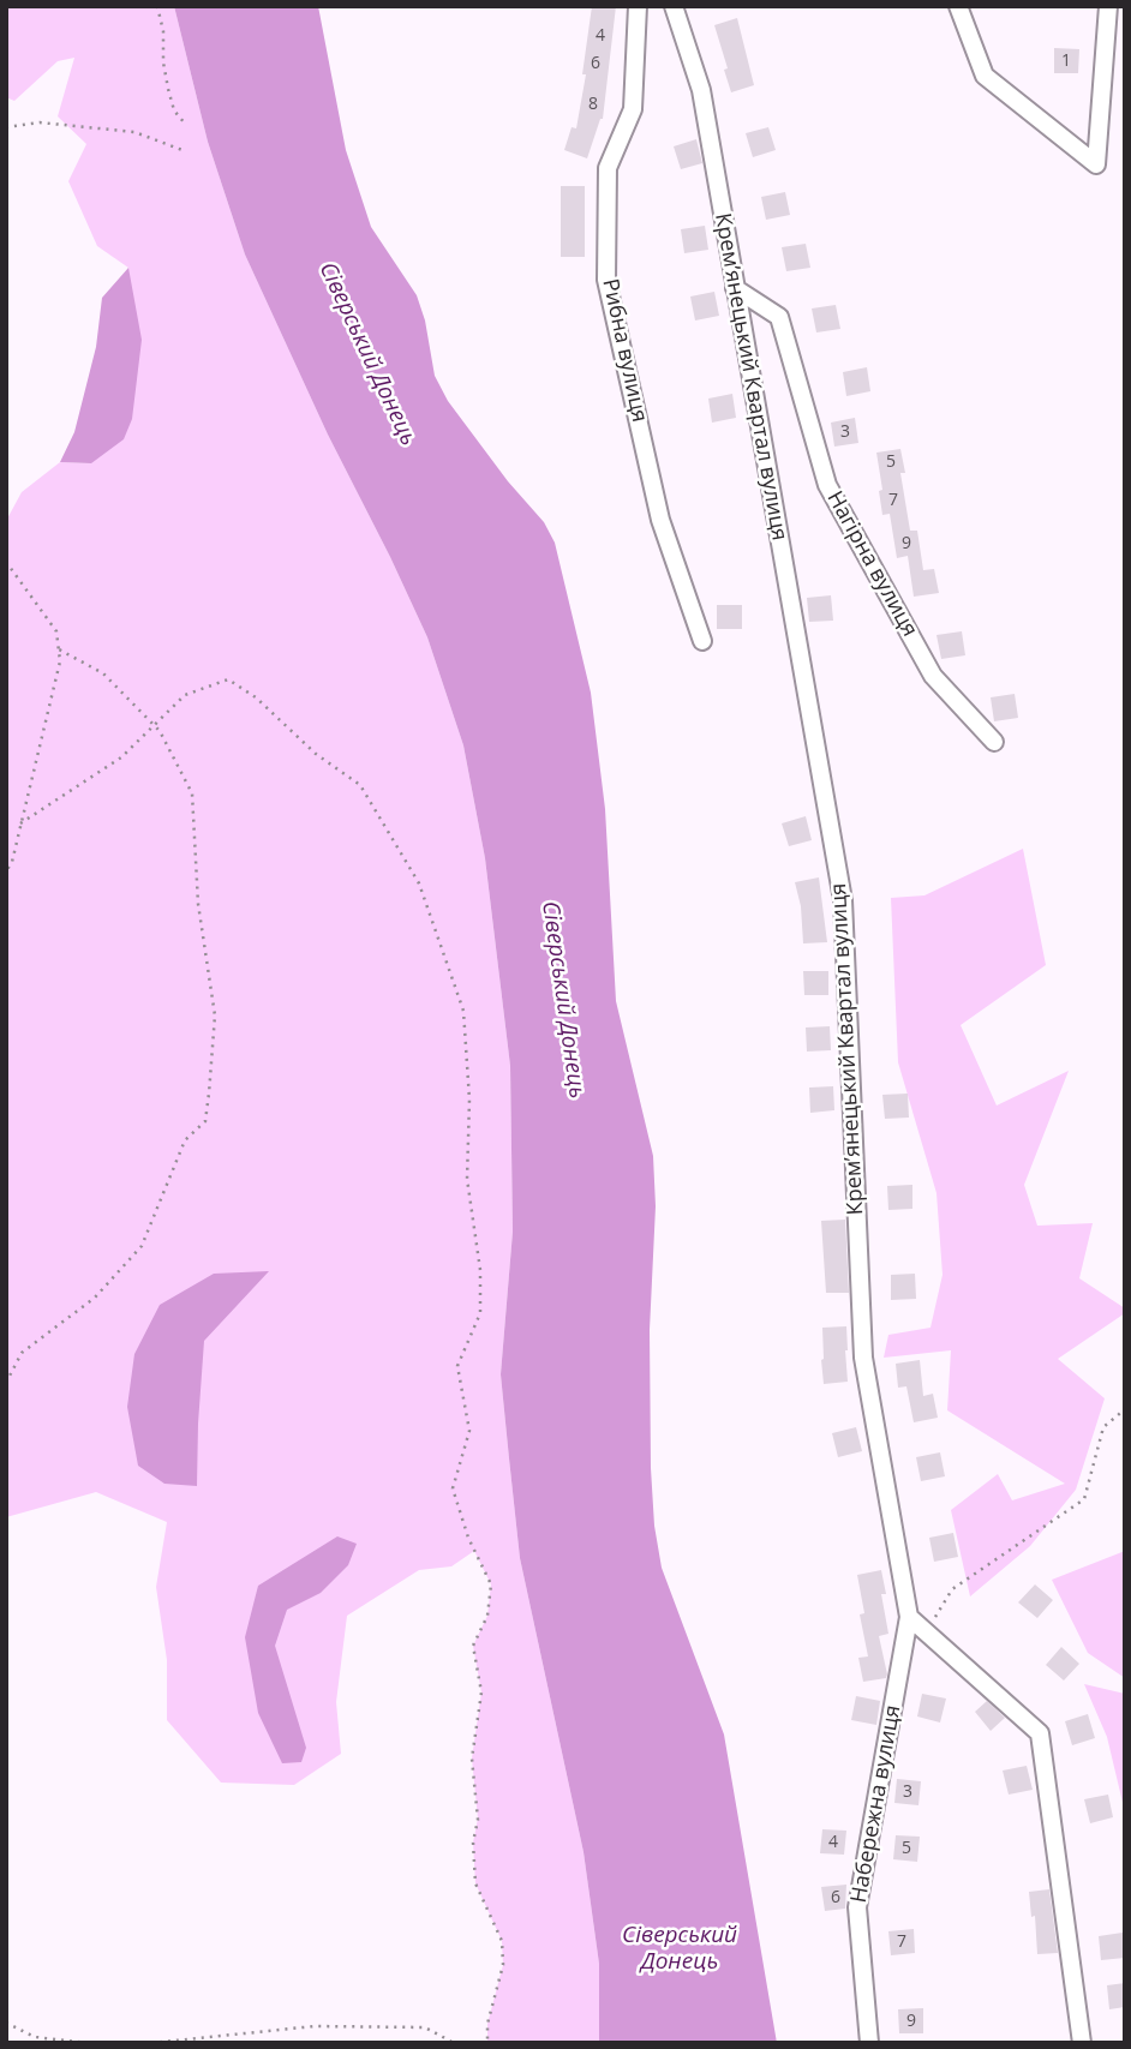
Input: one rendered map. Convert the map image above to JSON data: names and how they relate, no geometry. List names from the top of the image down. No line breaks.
{"streets":{"street":["Рибна вулиця","Крем’янецький Квартал вулиця","Нагірна вулиця","Набережна вулиця"]},"crossings":[["Крем’янецький Квартал вулиця","Нагірна вулиця"],["Крем’янецький Квартал вулиця","Набережна вулиця"]],"water":["Сіверський Донець"],"house_numbers":["4","1","6","8","3","5","7","9","3","4","5","6","7","9"]}
